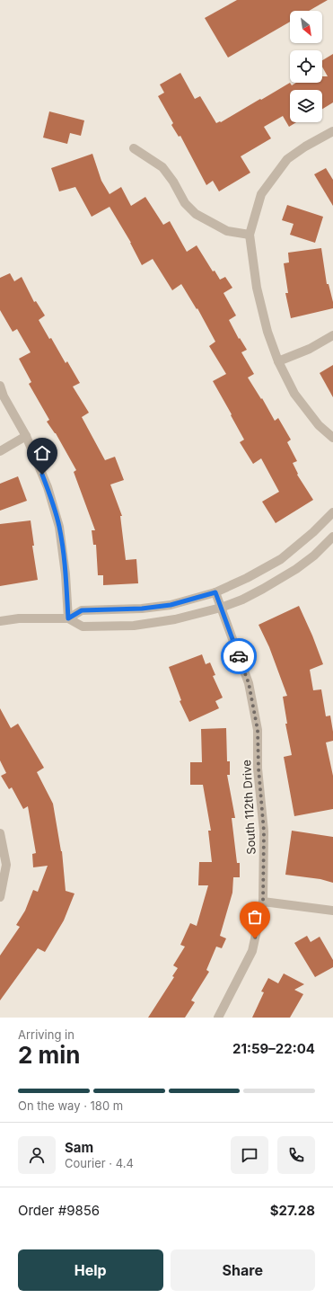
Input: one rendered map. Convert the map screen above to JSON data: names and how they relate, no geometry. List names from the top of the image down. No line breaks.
{"streets":{"street":["South 112th Drive"]},"north":"bottom right","page":{"heading":["2 min","Arriving in","21:59–22:04"],"panel":["Sam","Courier · 4.4","Order #9856","$27.28"],"bar":"On the way · 180 m","buttons":["Help","Share"]}}
